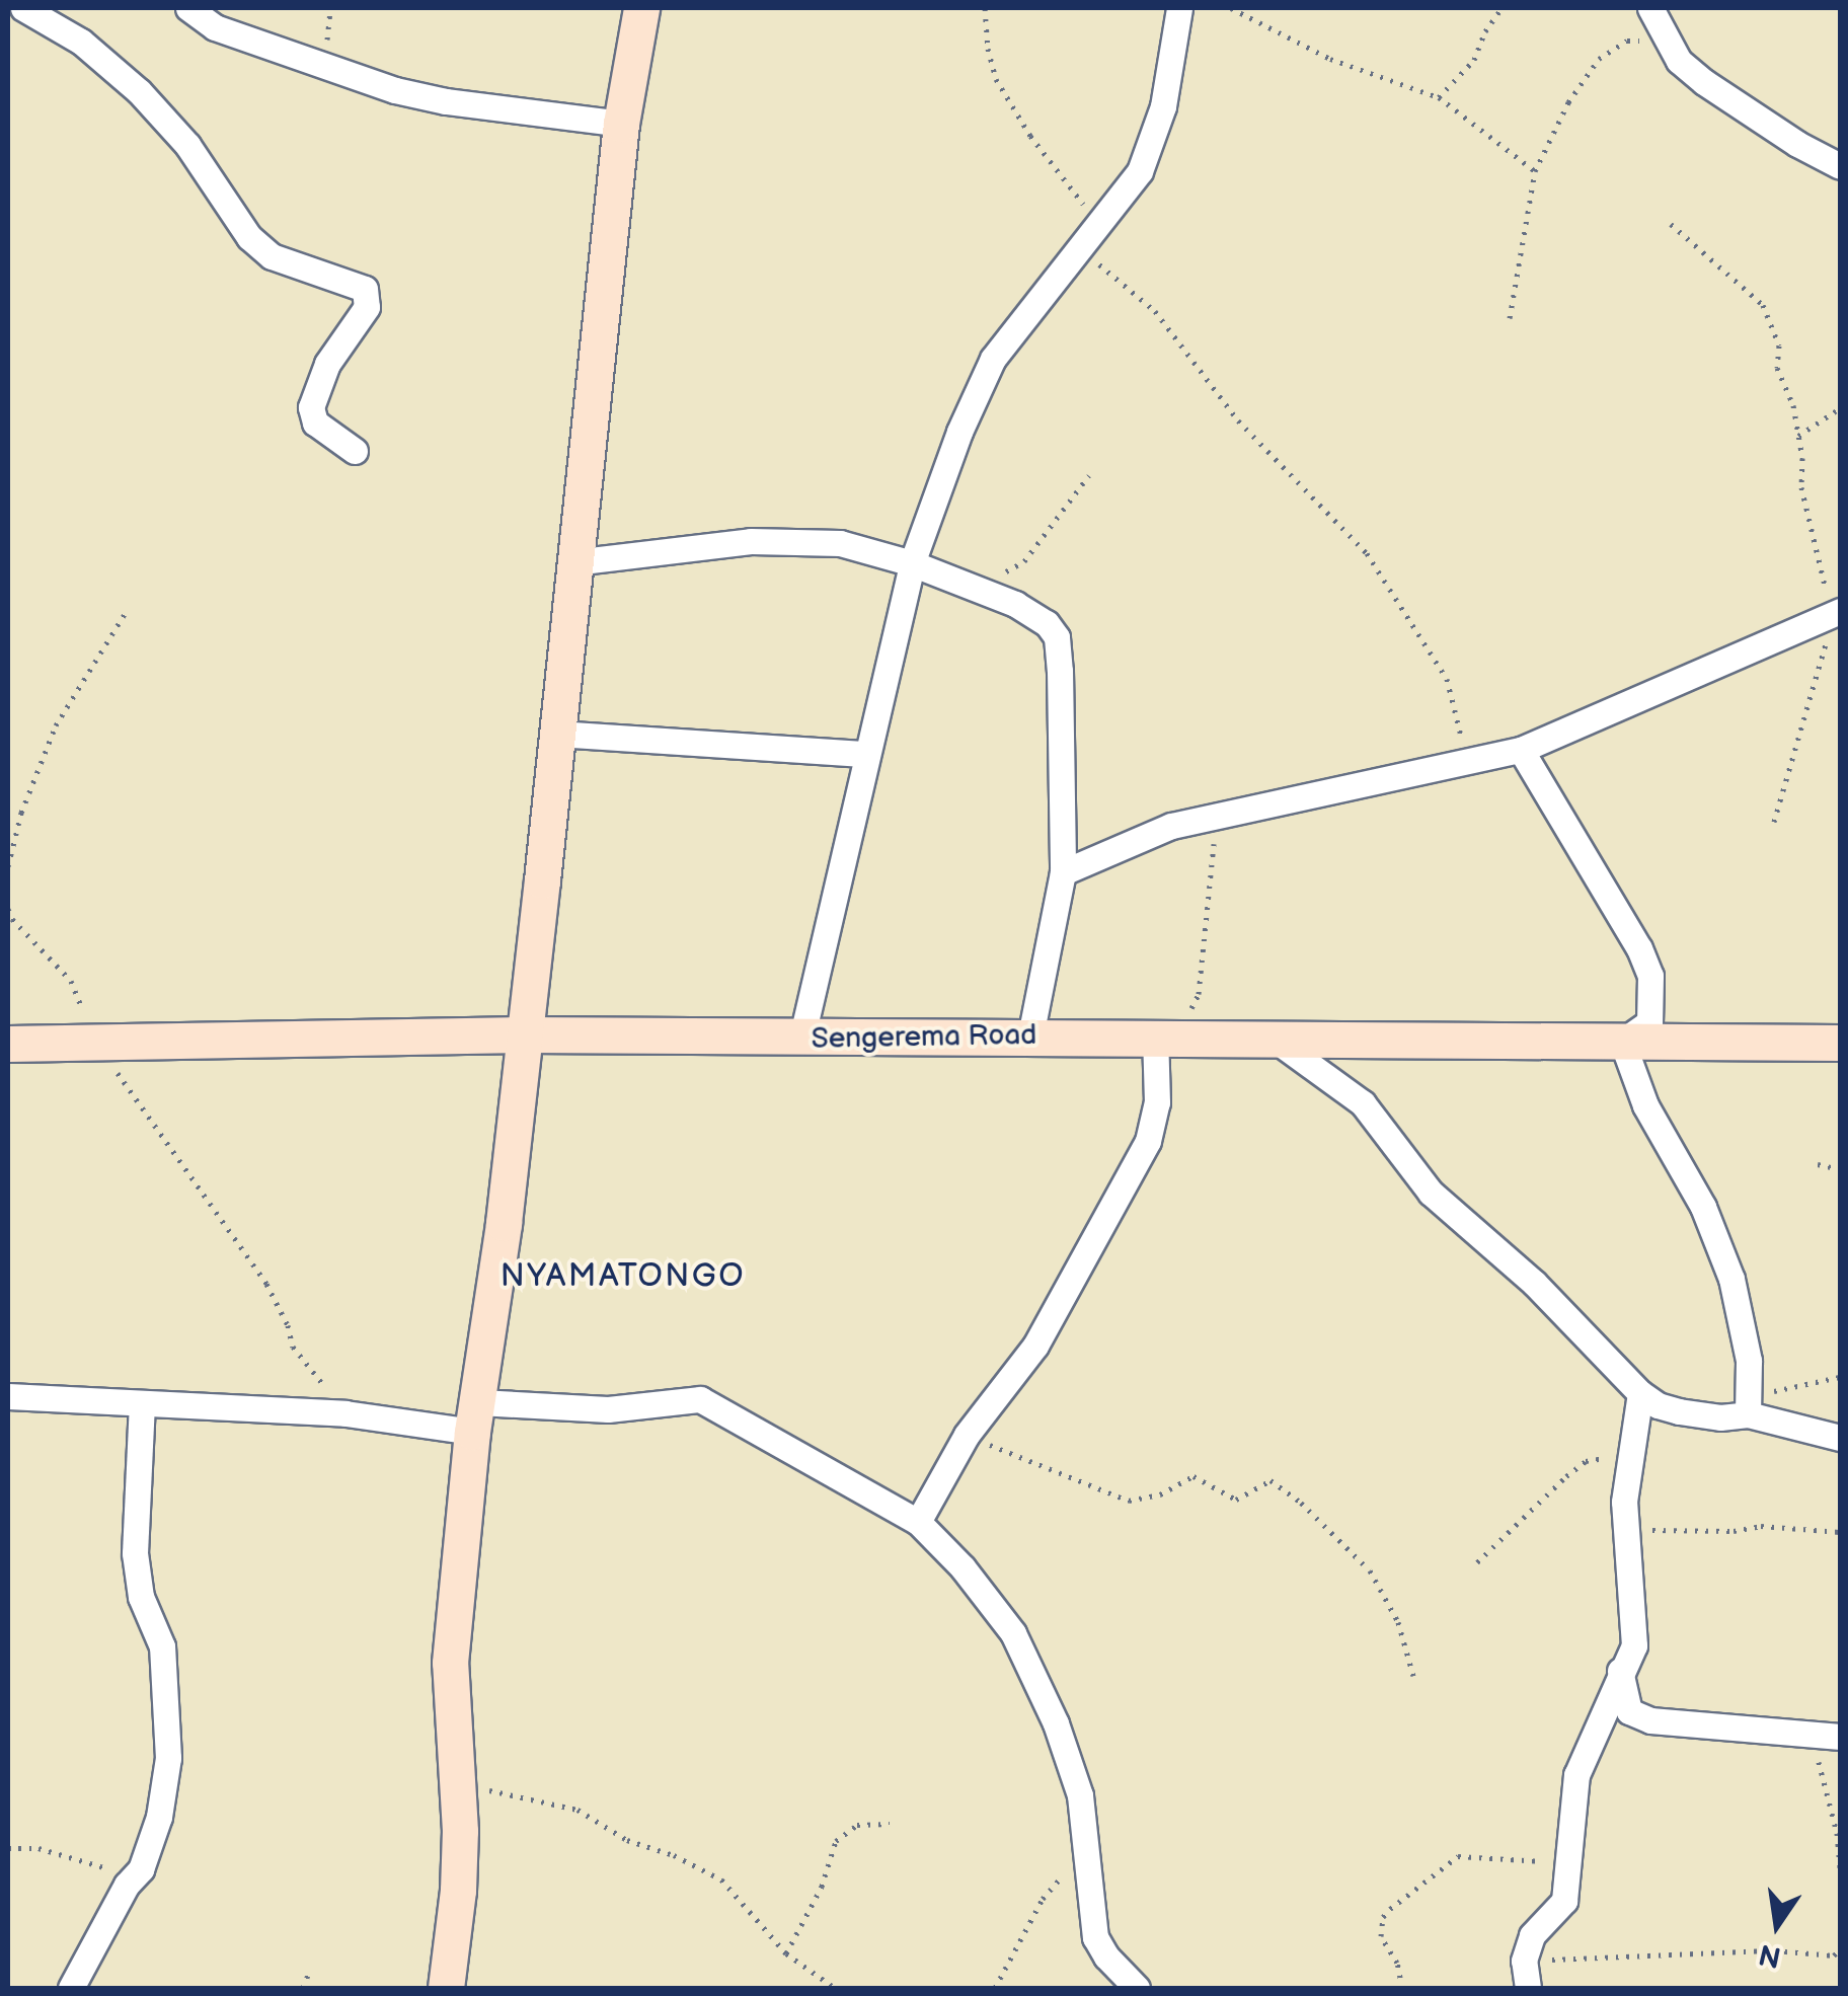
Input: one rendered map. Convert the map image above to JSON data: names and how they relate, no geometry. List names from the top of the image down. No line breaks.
{"streets":{"street":["Sengerema Road"]},"districts":["NYAMATONGO"],"north":"bottom"}
